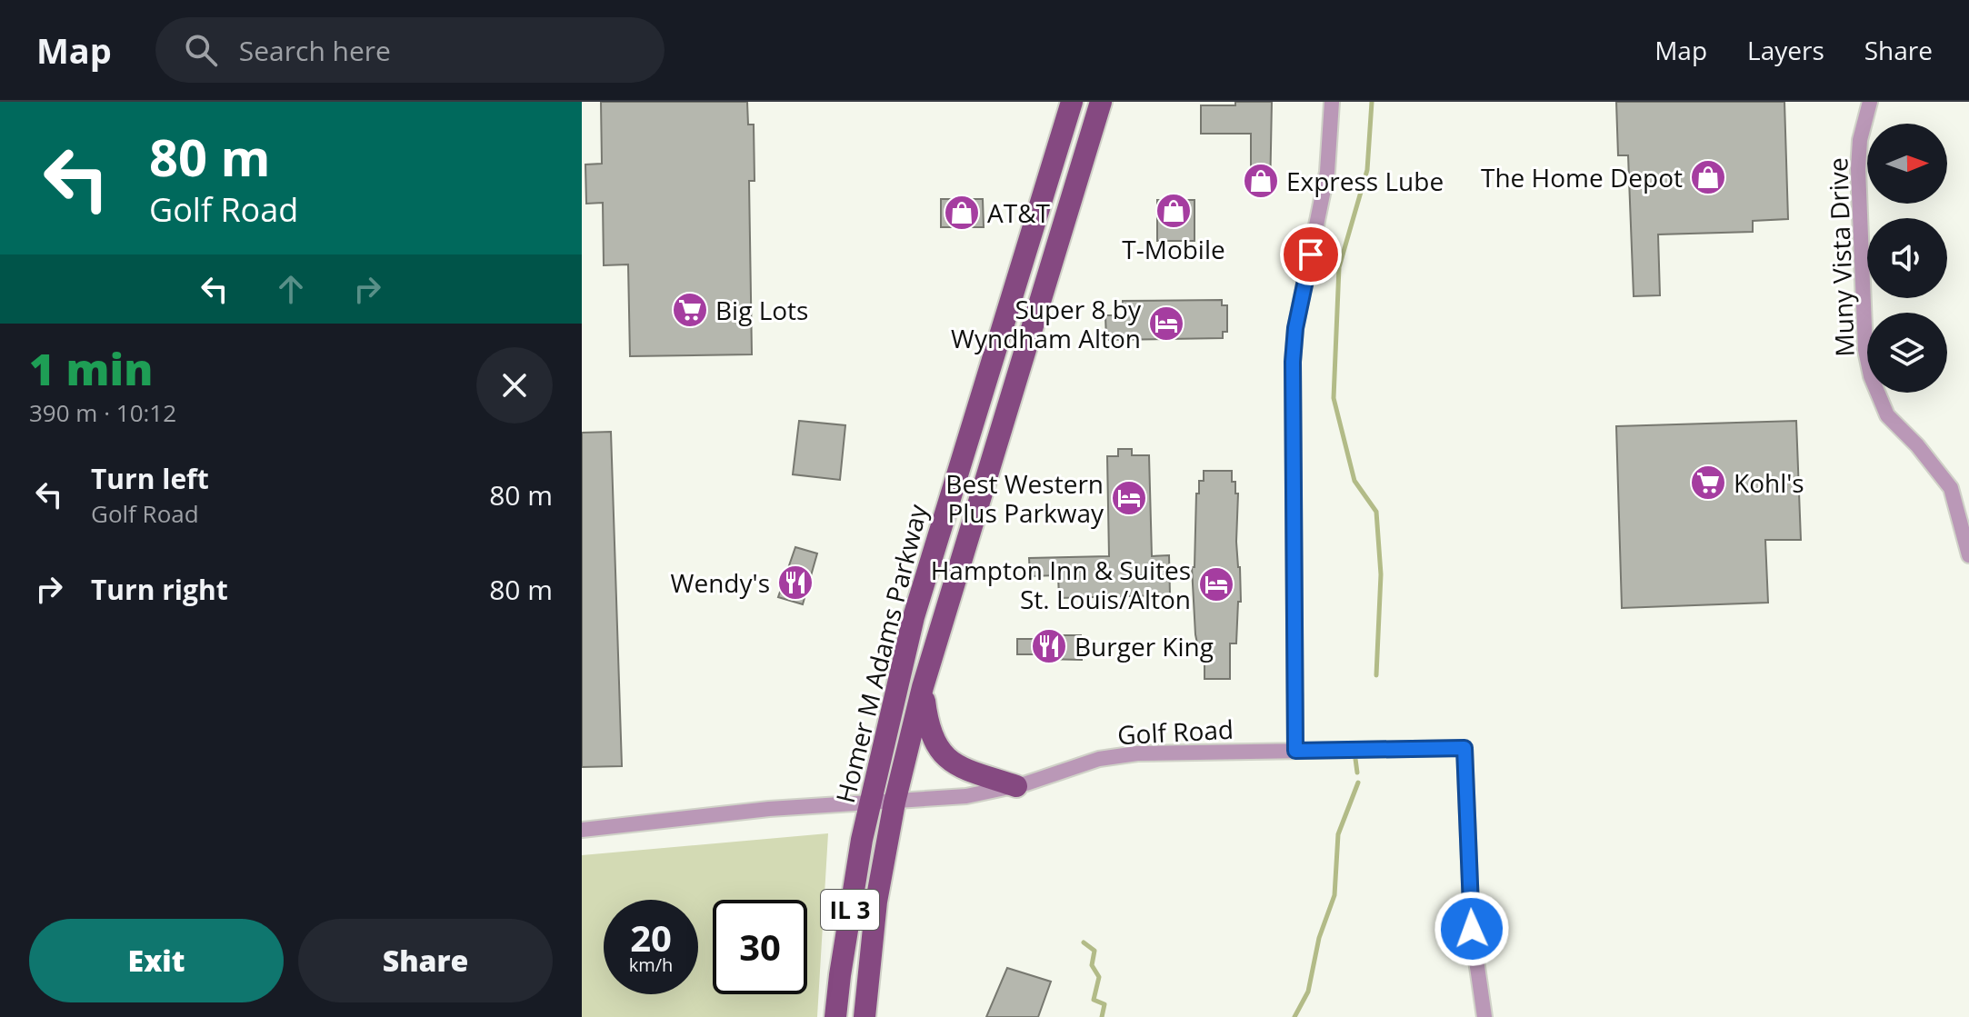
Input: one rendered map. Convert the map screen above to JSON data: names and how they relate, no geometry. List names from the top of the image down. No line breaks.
{"streets":{"main road":["Homer M Adams Parkway","IL 3"],"street":["Muny Vista Drive","Golf Road"]},"crossings":[["Homer M Adams Parkway","Golf Road"]],"places":{"shop":["The Home Depot","Express Lube","T-Mobile","AT&T"],"supermarket":["Big Lots","Kohl's"],"hotel":["Super 8 by Wyndham Alton","Best Western Plus Parkway","Hampton Inn & Suites St. Louis/Alton"],"restaurant":["Wendy's","Burger King"]},"north":"right","page":{"header":"Map","search":"Search here","nav":["Map","Layers","Share"],"turn":["80 m","Golf Road"],"heading":["1 min","390 m · 10:12"],"list":[{"name":"Turn left","note":"Golf Road","value":"80 m"},{"name":"Turn right","value":"80 m"}],"speed":"20 km/h","limit":"30","buttons":["Exit","Share"]}}
